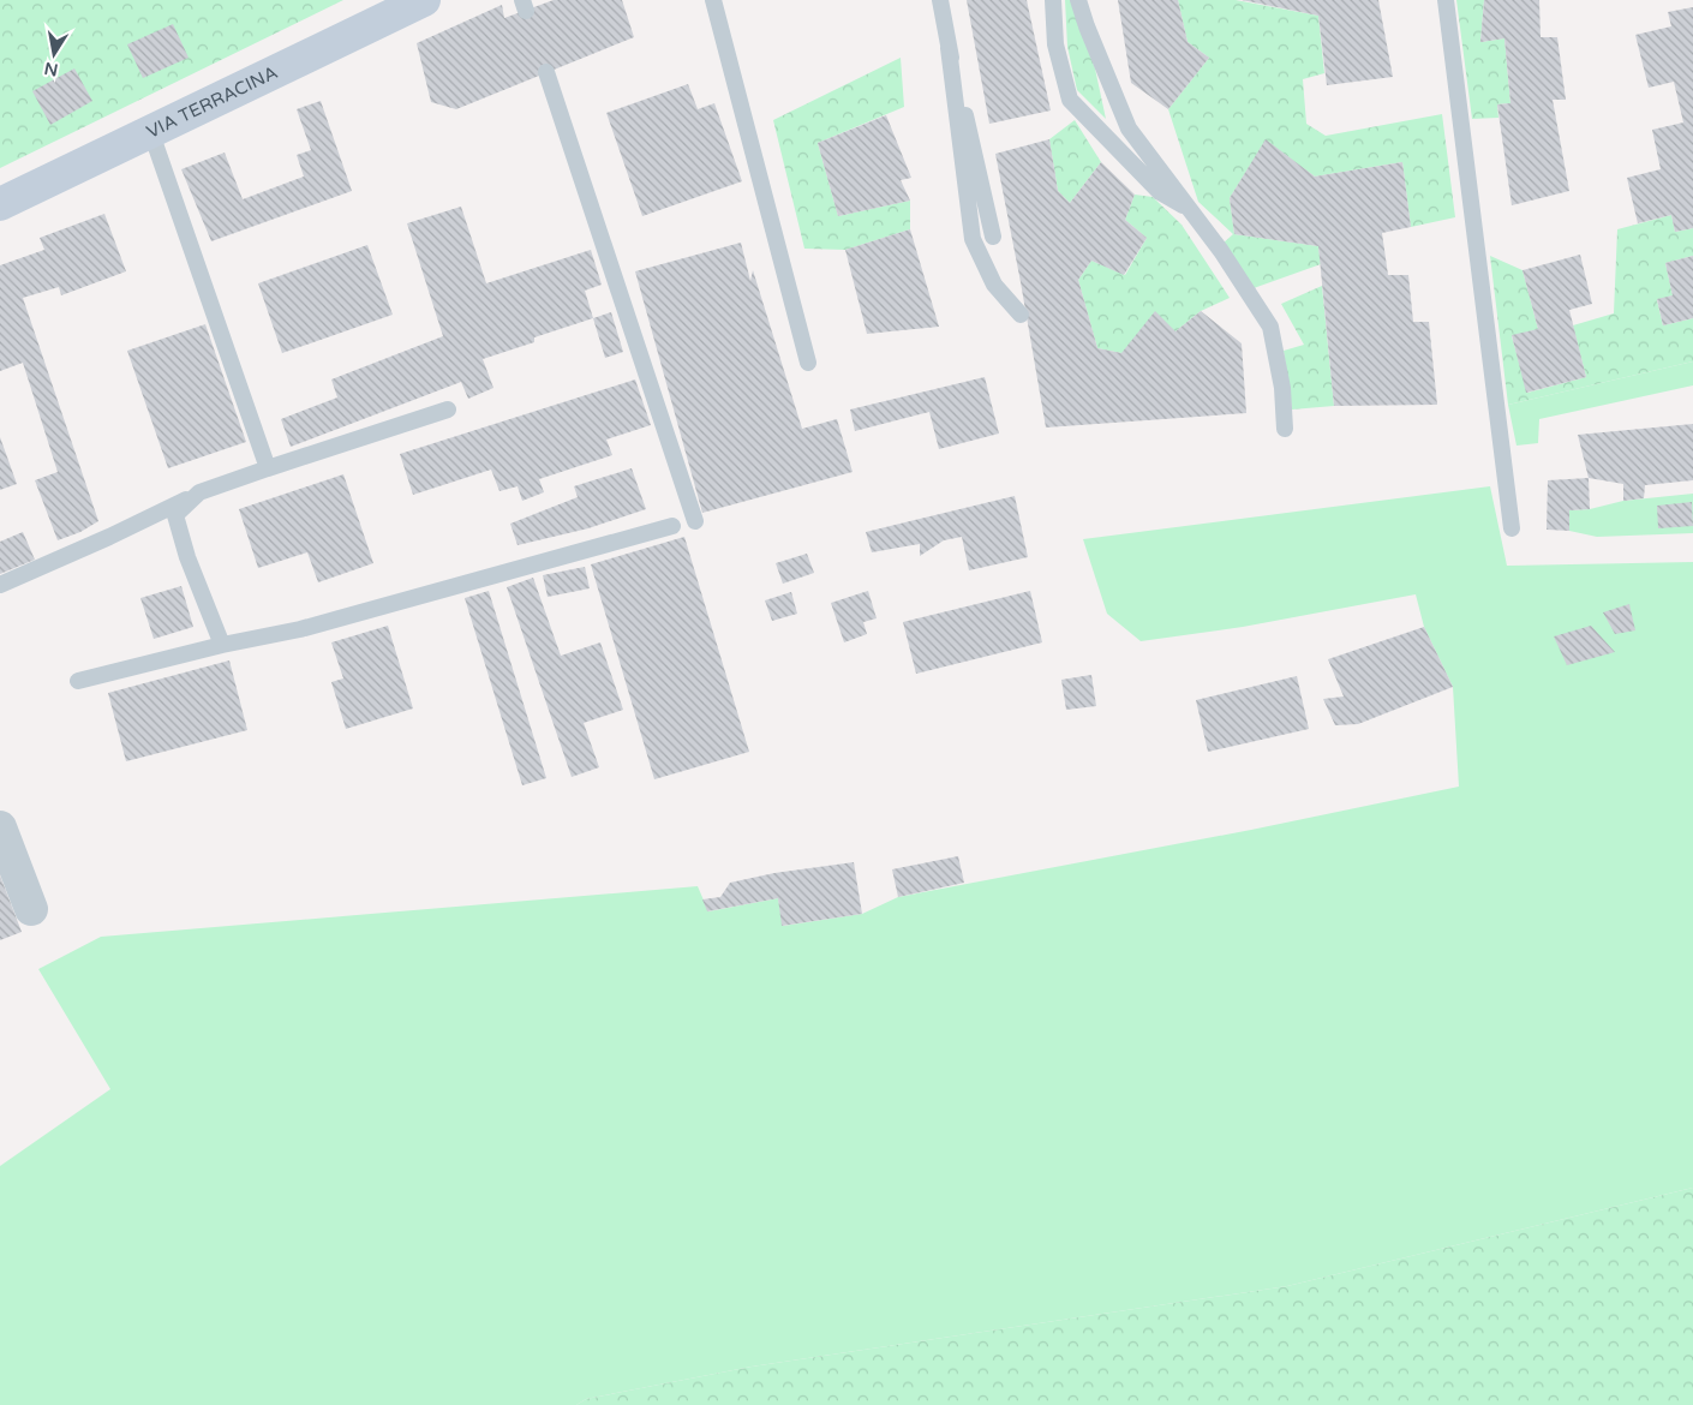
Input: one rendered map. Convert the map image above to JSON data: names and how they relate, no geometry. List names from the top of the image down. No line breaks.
{"streets":{"main road":["VIA TERRACINA"]},"north":"bottom"}
